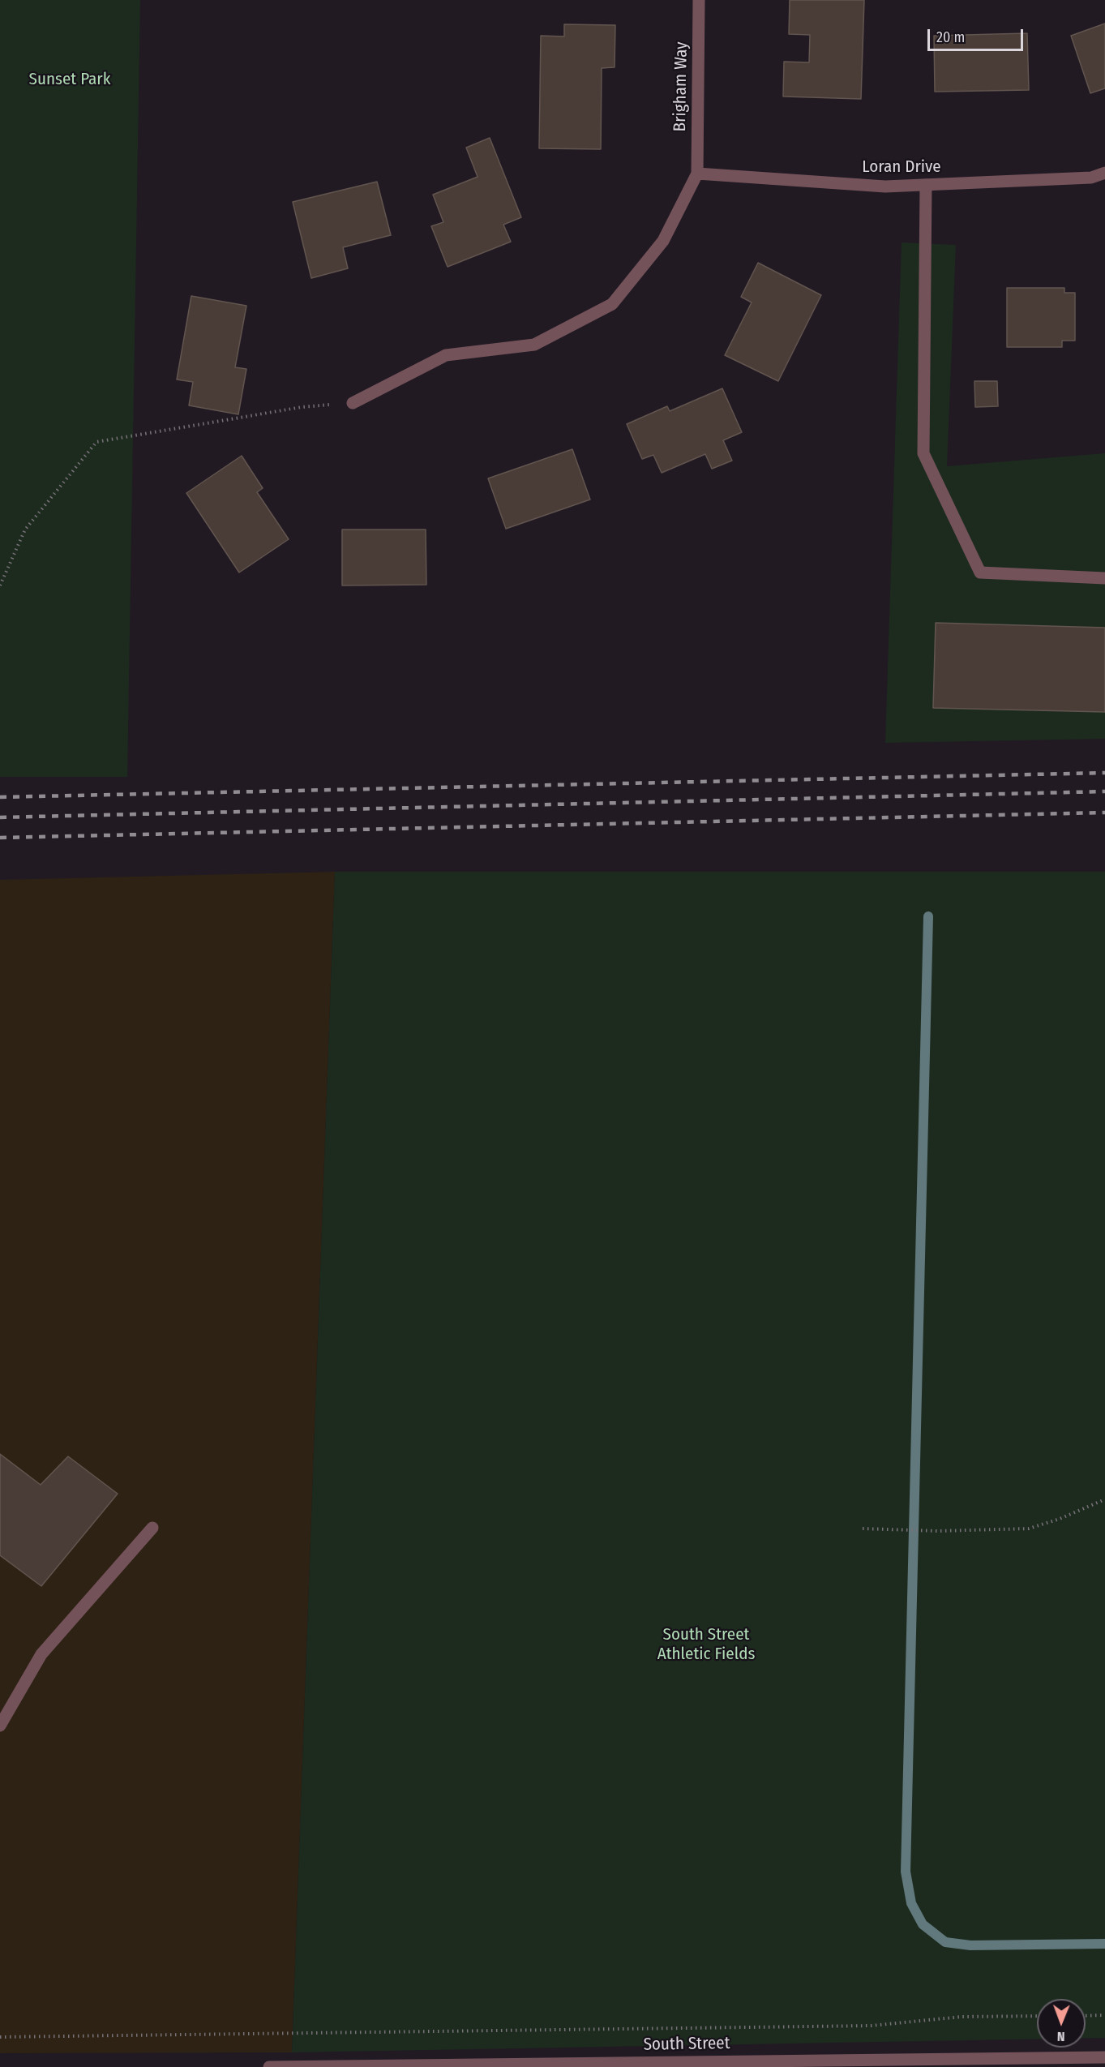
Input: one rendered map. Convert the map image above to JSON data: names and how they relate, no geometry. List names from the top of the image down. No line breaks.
{"streets":{"street":["Brigham Way","Loran Drive","South Street"]},"crossings":[["Brigham Way","Loran Drive"]],"parks":["Sunset Park","South Street Athletic Fields"],"scale_bar":"20 m","north":"bottom"}
